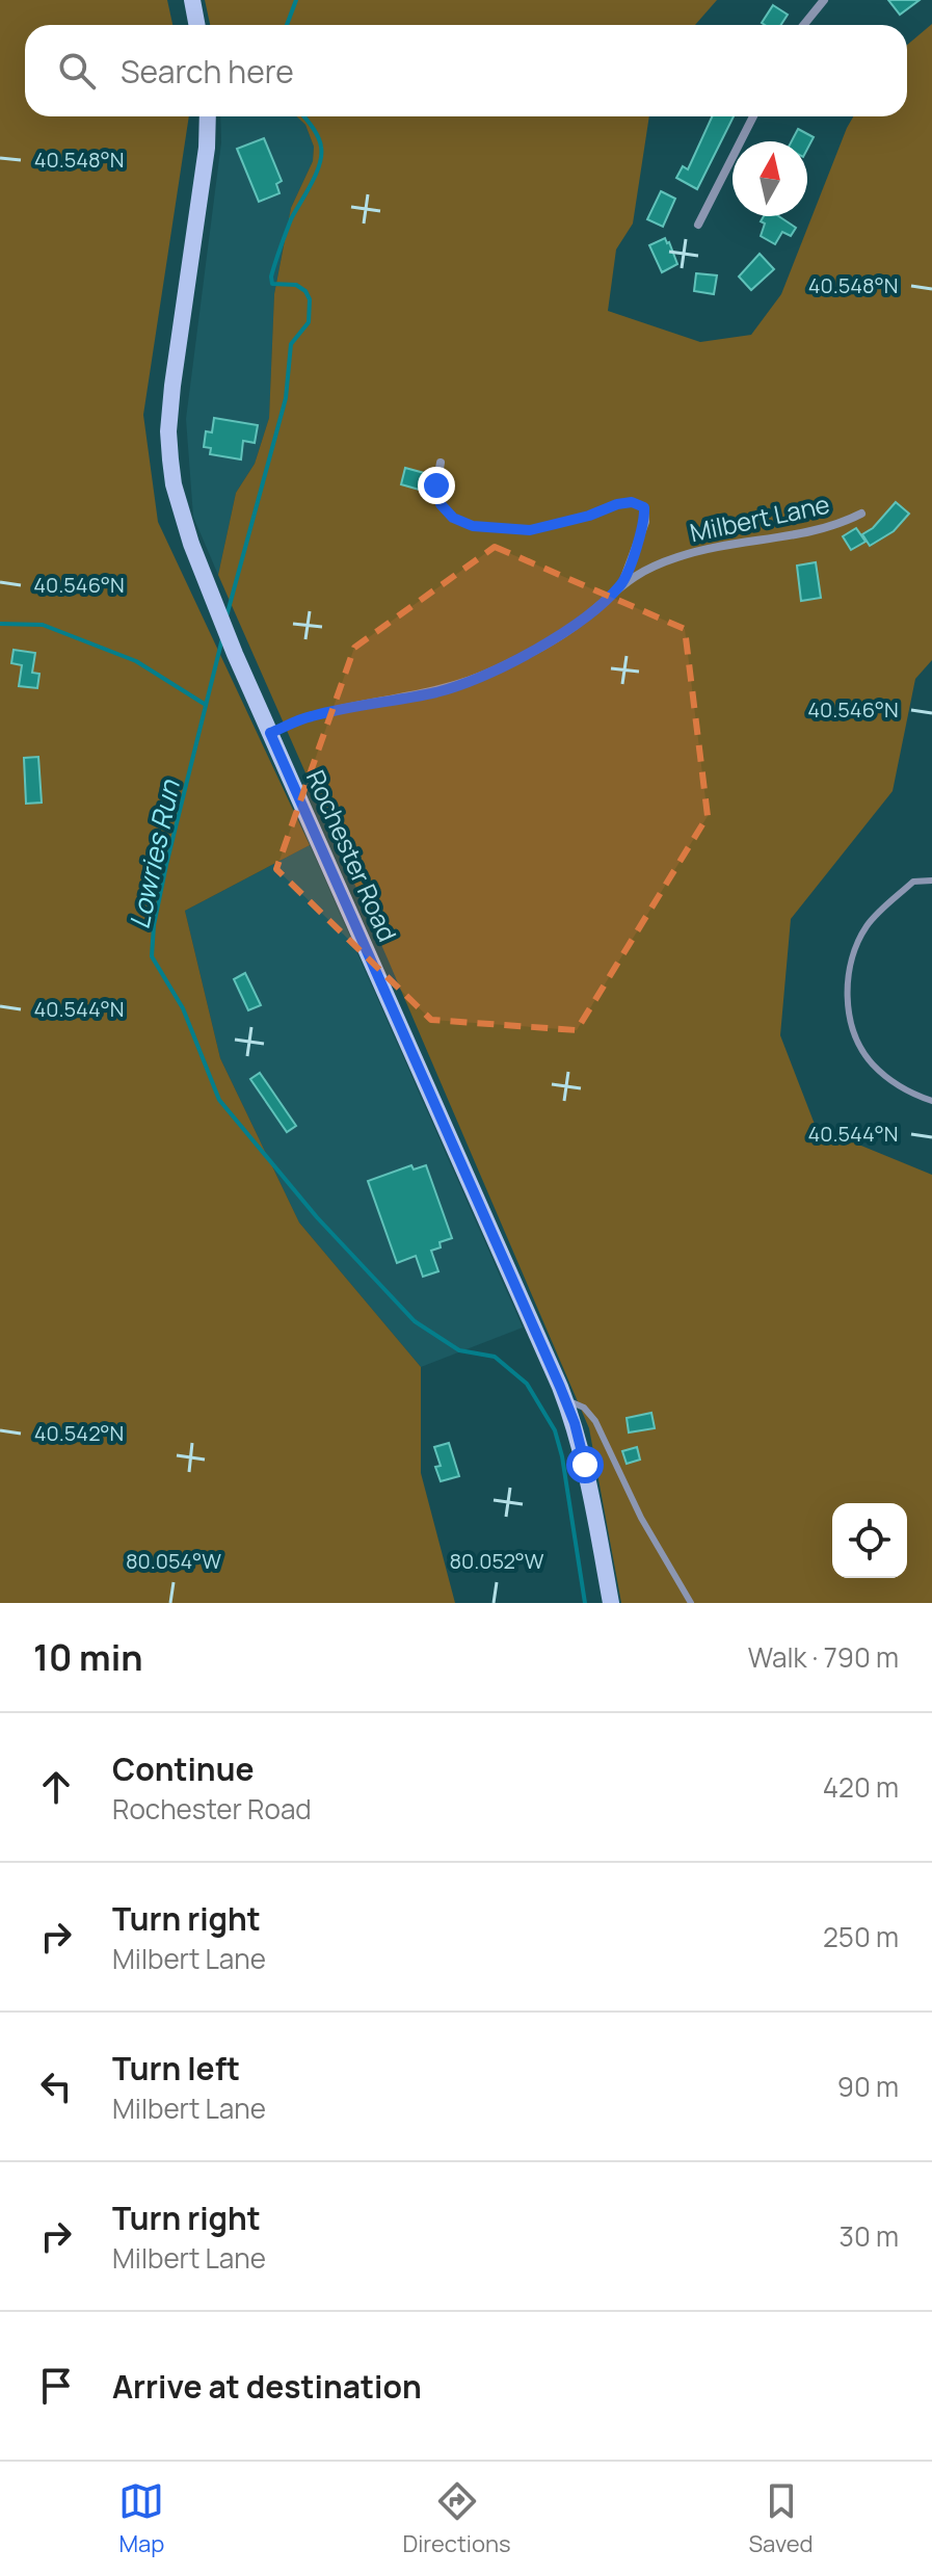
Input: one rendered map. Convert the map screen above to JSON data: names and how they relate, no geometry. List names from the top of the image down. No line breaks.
{"streets":{"street":["Milbert Lane","Rochester Road"]},"crossings":[["Milbert Lane","Rochester Road"]],"water":["Lowries Run"],"north":"top","page":{"search":"Search here","heading":["10 min","Walk · 790 m"],"list":[["Continue","Rochester Road","420 m"],["Turn right","Milbert Lane","250 m"],["Turn left","Milbert Lane","90 m"],["Turn right","Milbert Lane","30 m"],"Arrive at destination"],"nav":["Map","Directions","Saved"]},"coordinates":["40.548°N","40.546°N","40.544°N","40.542°N","80.054°W","80.052°W"]}
